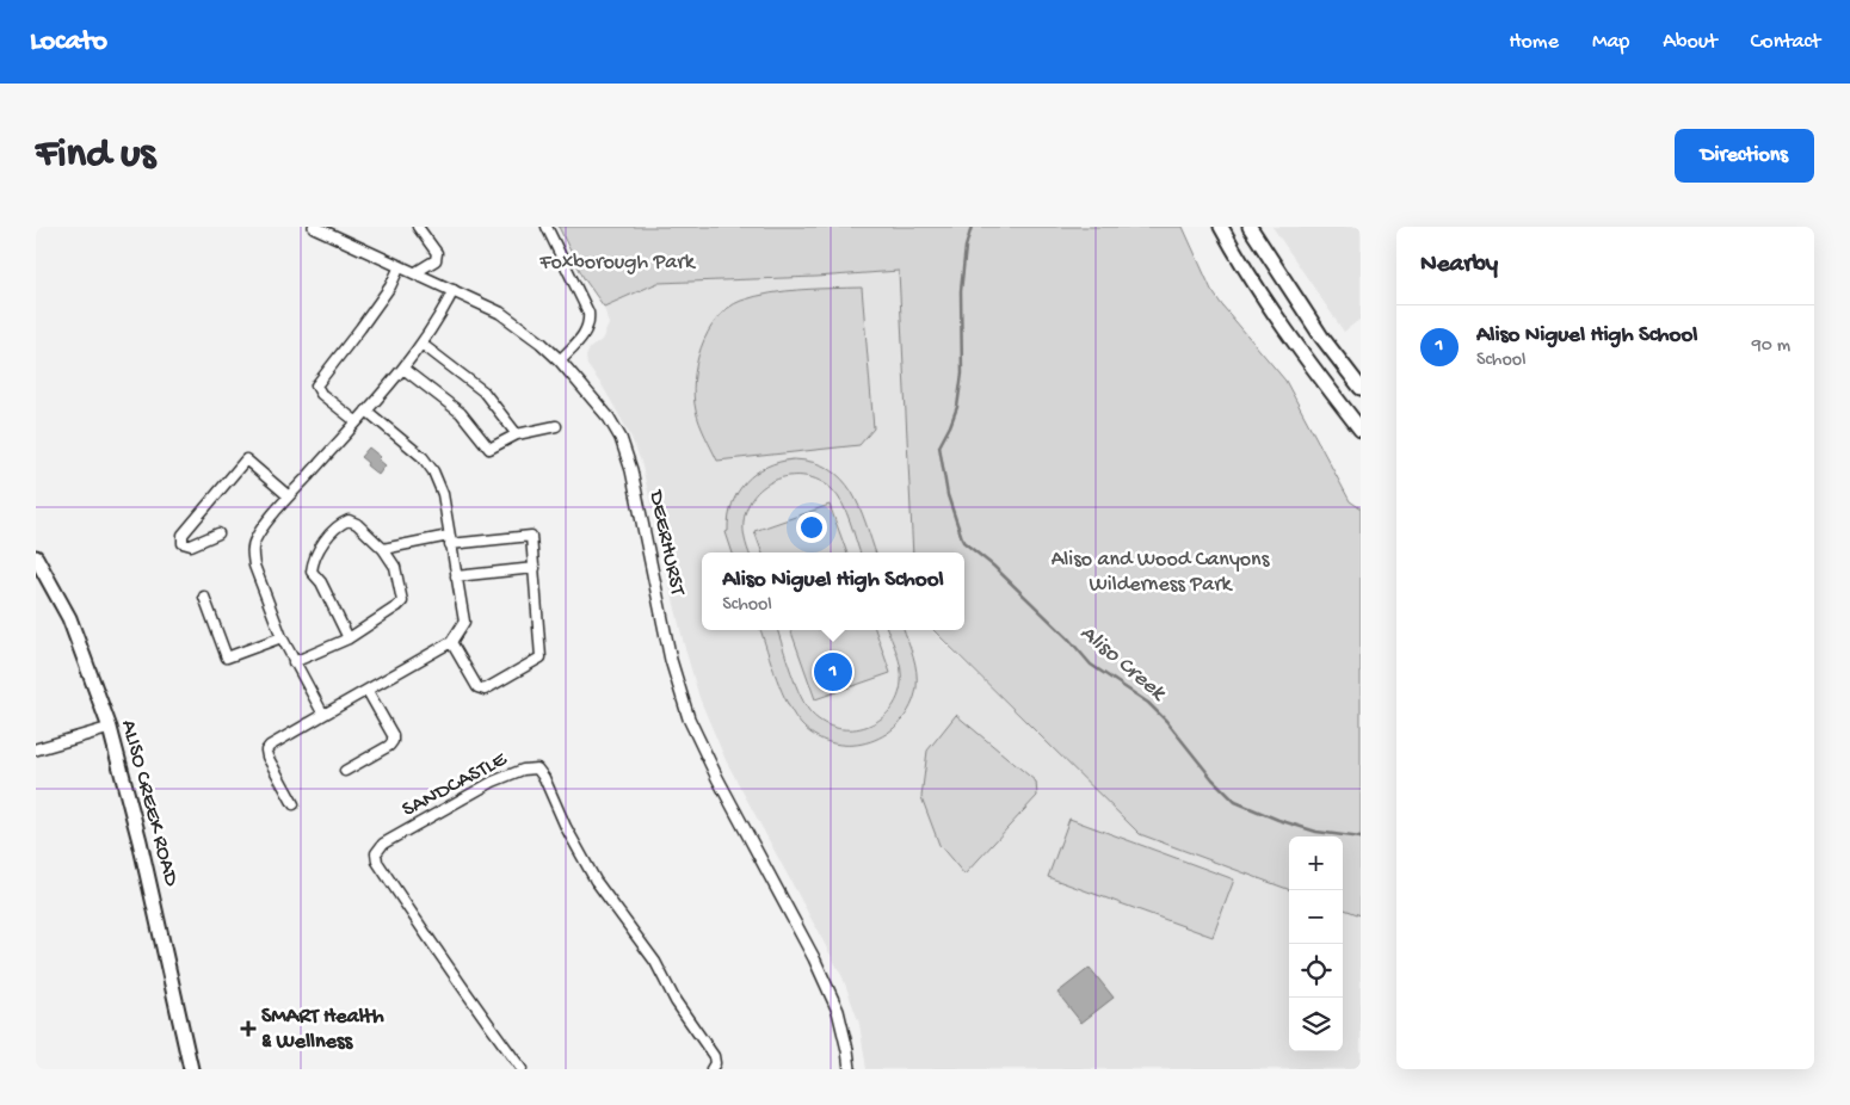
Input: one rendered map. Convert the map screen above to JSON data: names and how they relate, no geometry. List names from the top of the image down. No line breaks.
{"streets":{"main road":["ALISO CREEK ROAD"],"street":["DEERHURST","SANDCASTLE"]},"water":["Aliso Creek"],"parks":["Foxborough Park","Aliso and Wood Canyons Wilderness Park"],"places":{"health":["SMART Health & Wellness"]},"page":{"header":"Locato","nav":["Home","Map","About","Contact"],"buttons":"Directions","title":"Find us","heading":"Nearby","list":[{"mark":"1","name":"Aliso Niguel High School","note":"School","value":"90 m"}],"popup":["Aliso Niguel High School","School"],"pins":"1","map_buttons":["+","−"]}}
